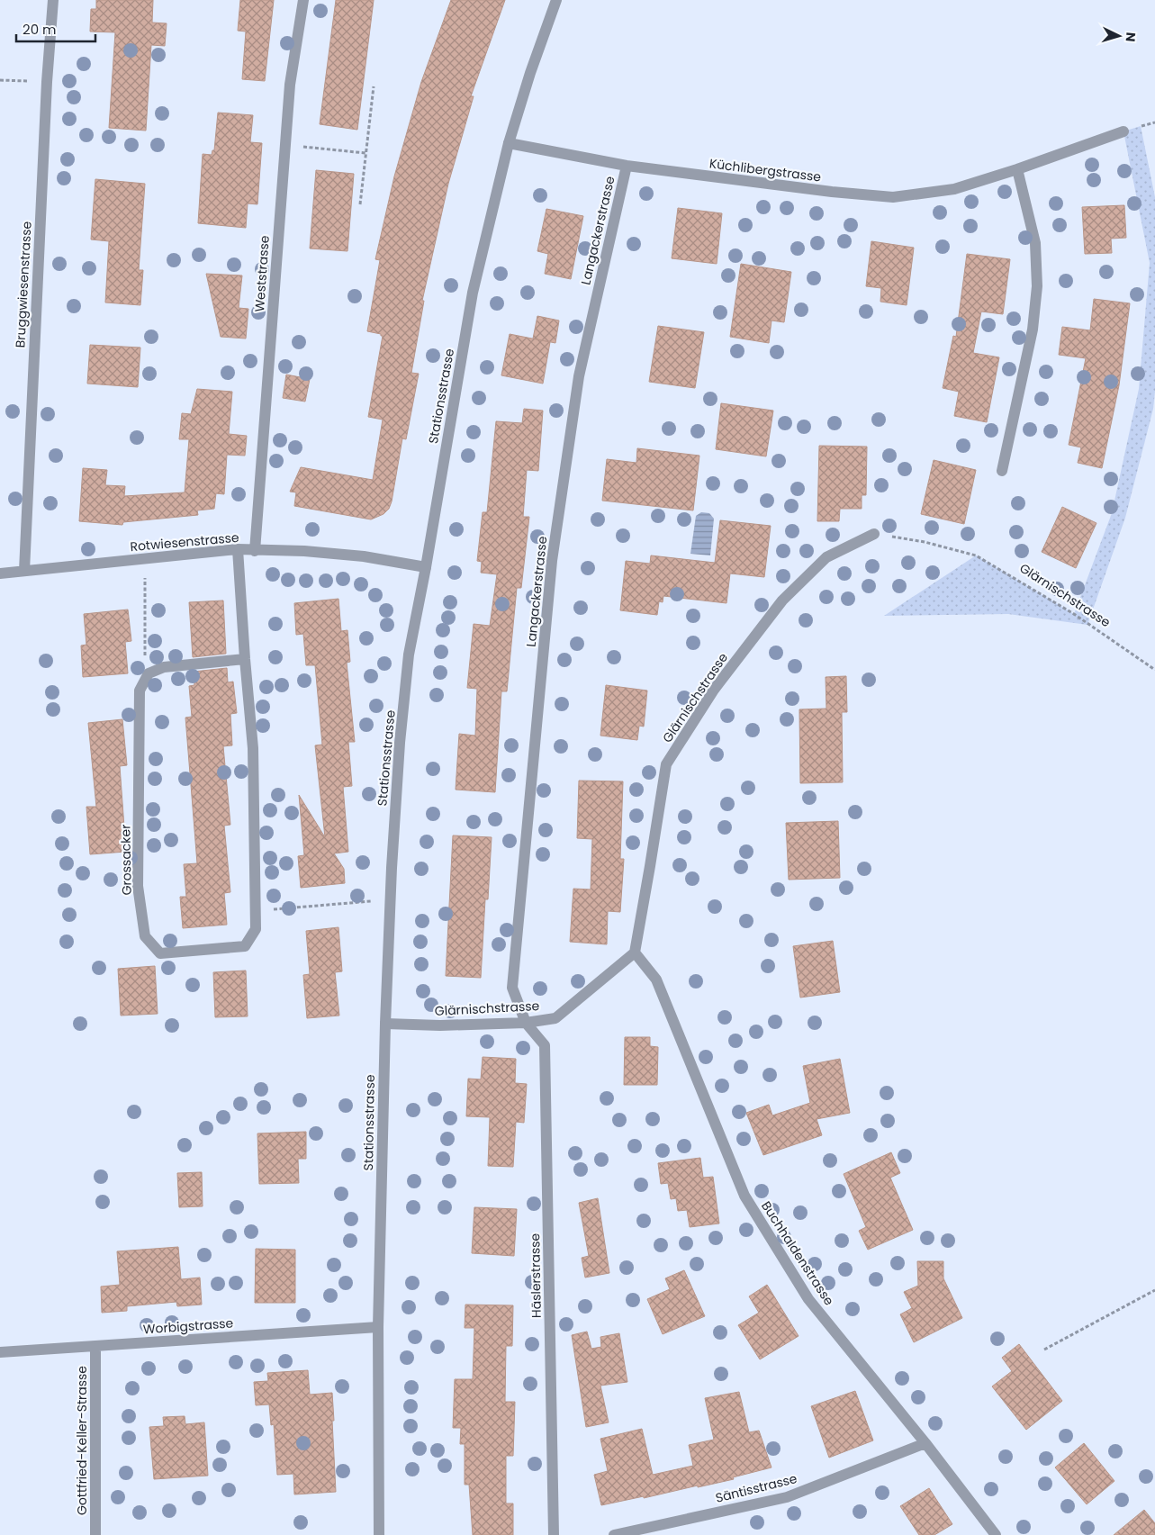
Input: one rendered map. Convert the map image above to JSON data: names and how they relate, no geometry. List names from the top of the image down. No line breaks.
{"streets":{"street":["Küchlibergstrasse","Langackerstrasse","Weststrasse","Bruggwiesenstrasse","Stationsstrasse","Rotwiesenstrasse","Glärnischstrasse","Grossacker","Buchhaldenstrasse","Häslerstrasse","Worbigstrasse","Gottfried-Keller-Strasse","Säntisstrasse"]},"crossings":[["Küchlibergstrasse","Langackerstrasse"],["Küchlibergstrasse","Stationsstrasse"],["Langackerstrasse","Glärnischstrasse"],["Langackerstrasse","Häslerstrasse"],["Weststrasse","Rotwiesenstrasse"],["Bruggwiesenstrasse","Rotwiesenstrasse"],["Stationsstrasse","Rotwiesenstrasse"],["Stationsstrasse","Glärnischstrasse"],["Stationsstrasse","Worbigstrasse"],["Rotwiesenstrasse","Grossacker"],["Glärnischstrasse","Buchhaldenstrasse"],["Glärnischstrasse","Häslerstrasse"],["Buchhaldenstrasse","Säntisstrasse"],["Worbigstrasse","Gottfried-Keller-Strasse"]],"scale_bar":"20 m","north":"right"}
